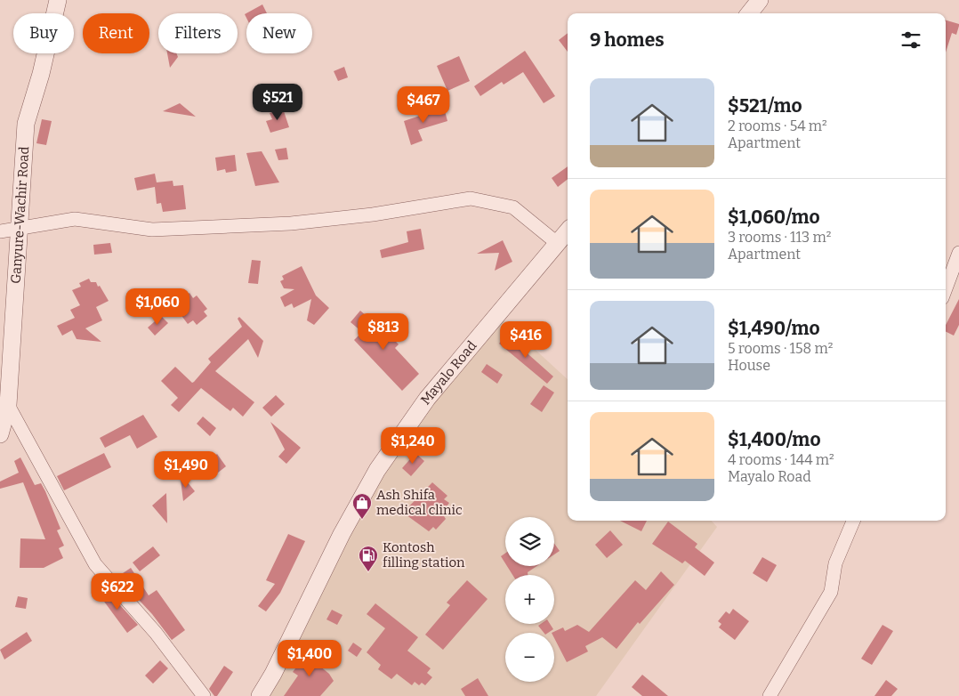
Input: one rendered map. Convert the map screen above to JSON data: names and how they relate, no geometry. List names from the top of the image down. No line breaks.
{"streets":{"street":["Ganyure-Wachir Road","Mayalo Road"]},"places":{"shop":["Ash Shifa medical clinic"],"fuel station":["Kontosh filling station"]},"page":{"chip":["Buy","Rent","Filters","New"],"heading":"9 homes","list":[{"name":"$521/mo","note":"2 rooms · 54 m² · Apartment"},{"name":"$1,060/mo","note":"3 rooms · 113 m² · Apartment"},{"name":"$1,490/mo","note":"5 rooms · 158 m² · House"},{"name":"$1,400/mo","note":"4 rooms · 144 m² · Mayalo Road"}],"price":["$521","$467","$1,060","$813","$416","$1,240","$1,490","$622","$1,400"],"map_buttons":["+","−"]}}
